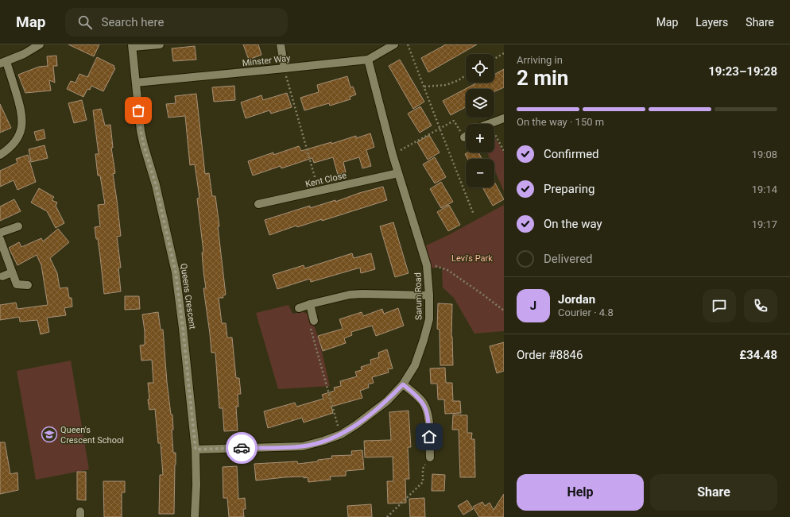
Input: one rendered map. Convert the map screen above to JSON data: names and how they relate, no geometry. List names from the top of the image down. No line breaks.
{"streets":{"street":["Minster Way","Kent Close","Queens Crescent","Sarum Road"]},"crossings":[["Minster Way","Queens Crescent"],["Minster Way","Sarum Road"],["Kent Close","Sarum Road"],["Queens Crescent","Sarum Road"]],"parks":["Levi's Park"],"places":{"school or university":["Queen's Crescent School"]},"page":{"header":"Map","search":"Search here","nav":["Map","Layers","Share"],"heading":["2 min","Arriving in","19:23–19:28"],"panel":["Jordan","Courier · 4.8","Order #8846","£34.48"],"map_buttons":["+","−"],"bar":"On the way · 150 m","list":[["Confirmed","19:08"],["Preparing","19:14"],["On the way","19:17"],"Delivered"],"round":"J","buttons":["Help","Share"]}}
